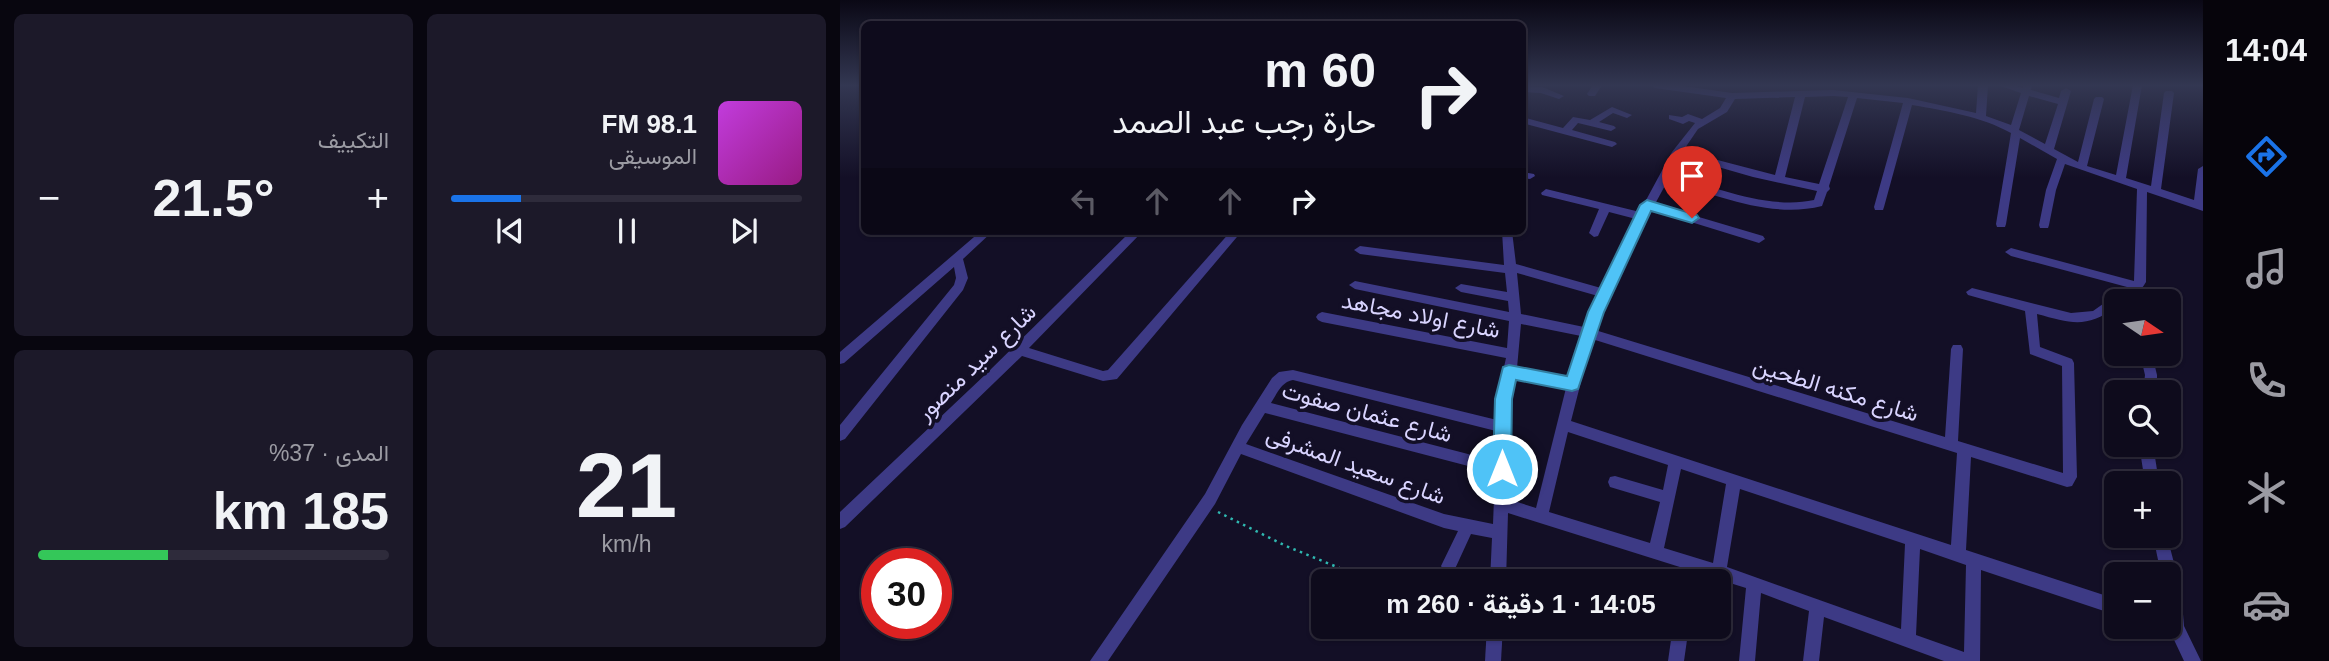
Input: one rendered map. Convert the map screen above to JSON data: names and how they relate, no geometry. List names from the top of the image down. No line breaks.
{"streets":{"street":["شارع اولاد مجاهد","شارع سيد منصور","شارع مكنه الطحين","شارع عثمان صفوت","شارع سعيد المشرفى"]},"north":"right","page":{"tabs":"14:04","tile":["التكييف",["21","km/h"],["المدى · 37%","185 km"]],"turn":["60 m","حارة رجب عبد الصمد"],"song":["98.1 FM","الموسيقى"],"heat":["−","21.5°","+"],"map_buttons":["+","−"],"limit":"30","trip":"14:05 · 1 دقيقة · 260 m"}}
